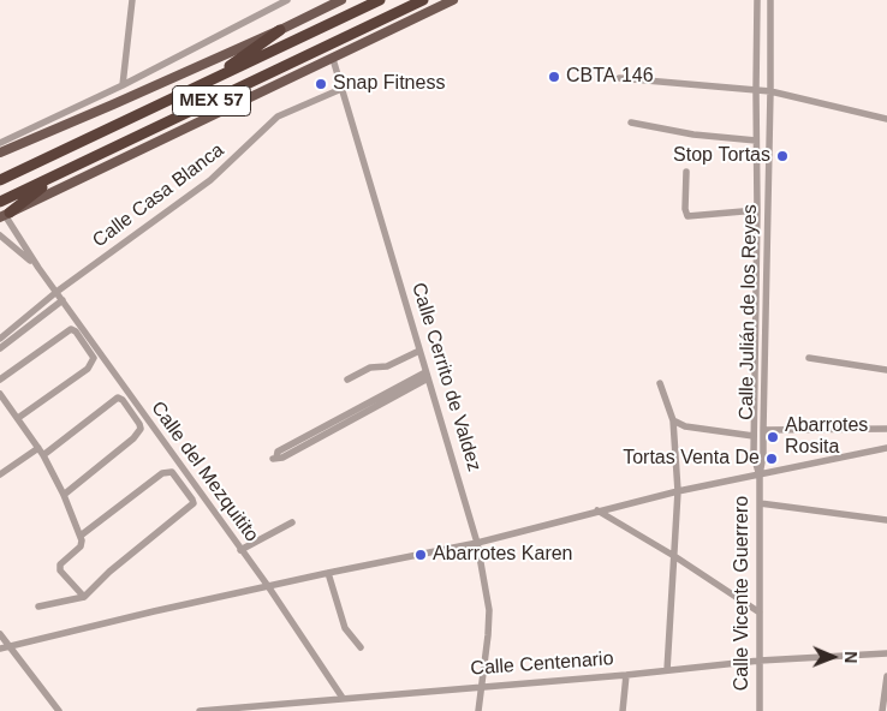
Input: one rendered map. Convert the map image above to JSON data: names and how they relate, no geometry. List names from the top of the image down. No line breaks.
{"streets":{"highway":["MEX 57"],"street":["Calle Casa Blanca","Calle Julián de los Reyes","Calle Cerrito de Valdez","Calle del Mezquitito","Calle Vicente Guerrero","Calle Centenario"]},"crossings":[["Calle Casa Blanca","Calle Cerrito de Valdez"],["Calle Casa Blanca","Calle del Mezquitito"],["Calle Julián de los Reyes","Calle Vicente Guerrero"],["Calle Cerrito de Valdez","Calle Centenario"],["Calle del Mezquitito","Calle Centenario"],["Calle Vicente Guerrero","Calle Centenario"]],"places":["CBTA 146","Snap Fitness","Stop Tortas","Abarrotes Rosita","Tortas Venta De","Abarrotes Karen"],"north":"right"}
